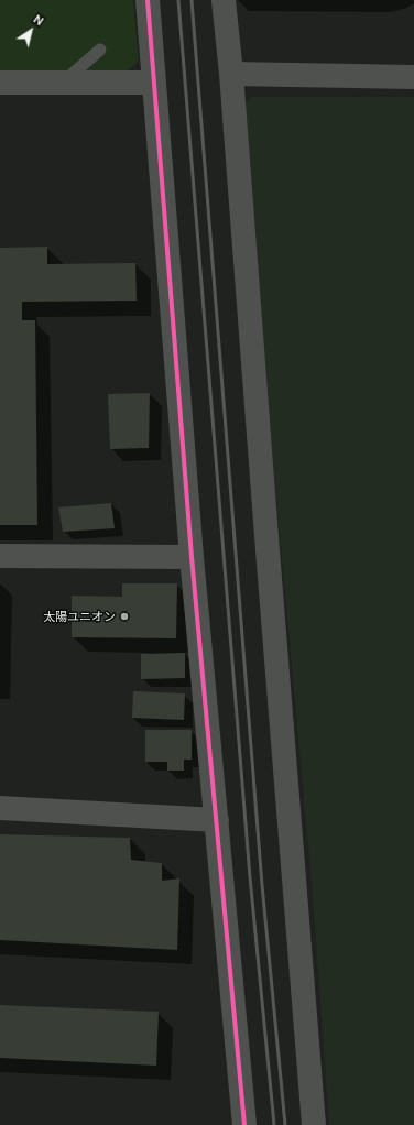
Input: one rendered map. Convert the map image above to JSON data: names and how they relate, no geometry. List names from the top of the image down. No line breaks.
{"places":["太陽ユニオン"],"north":"top right"}
